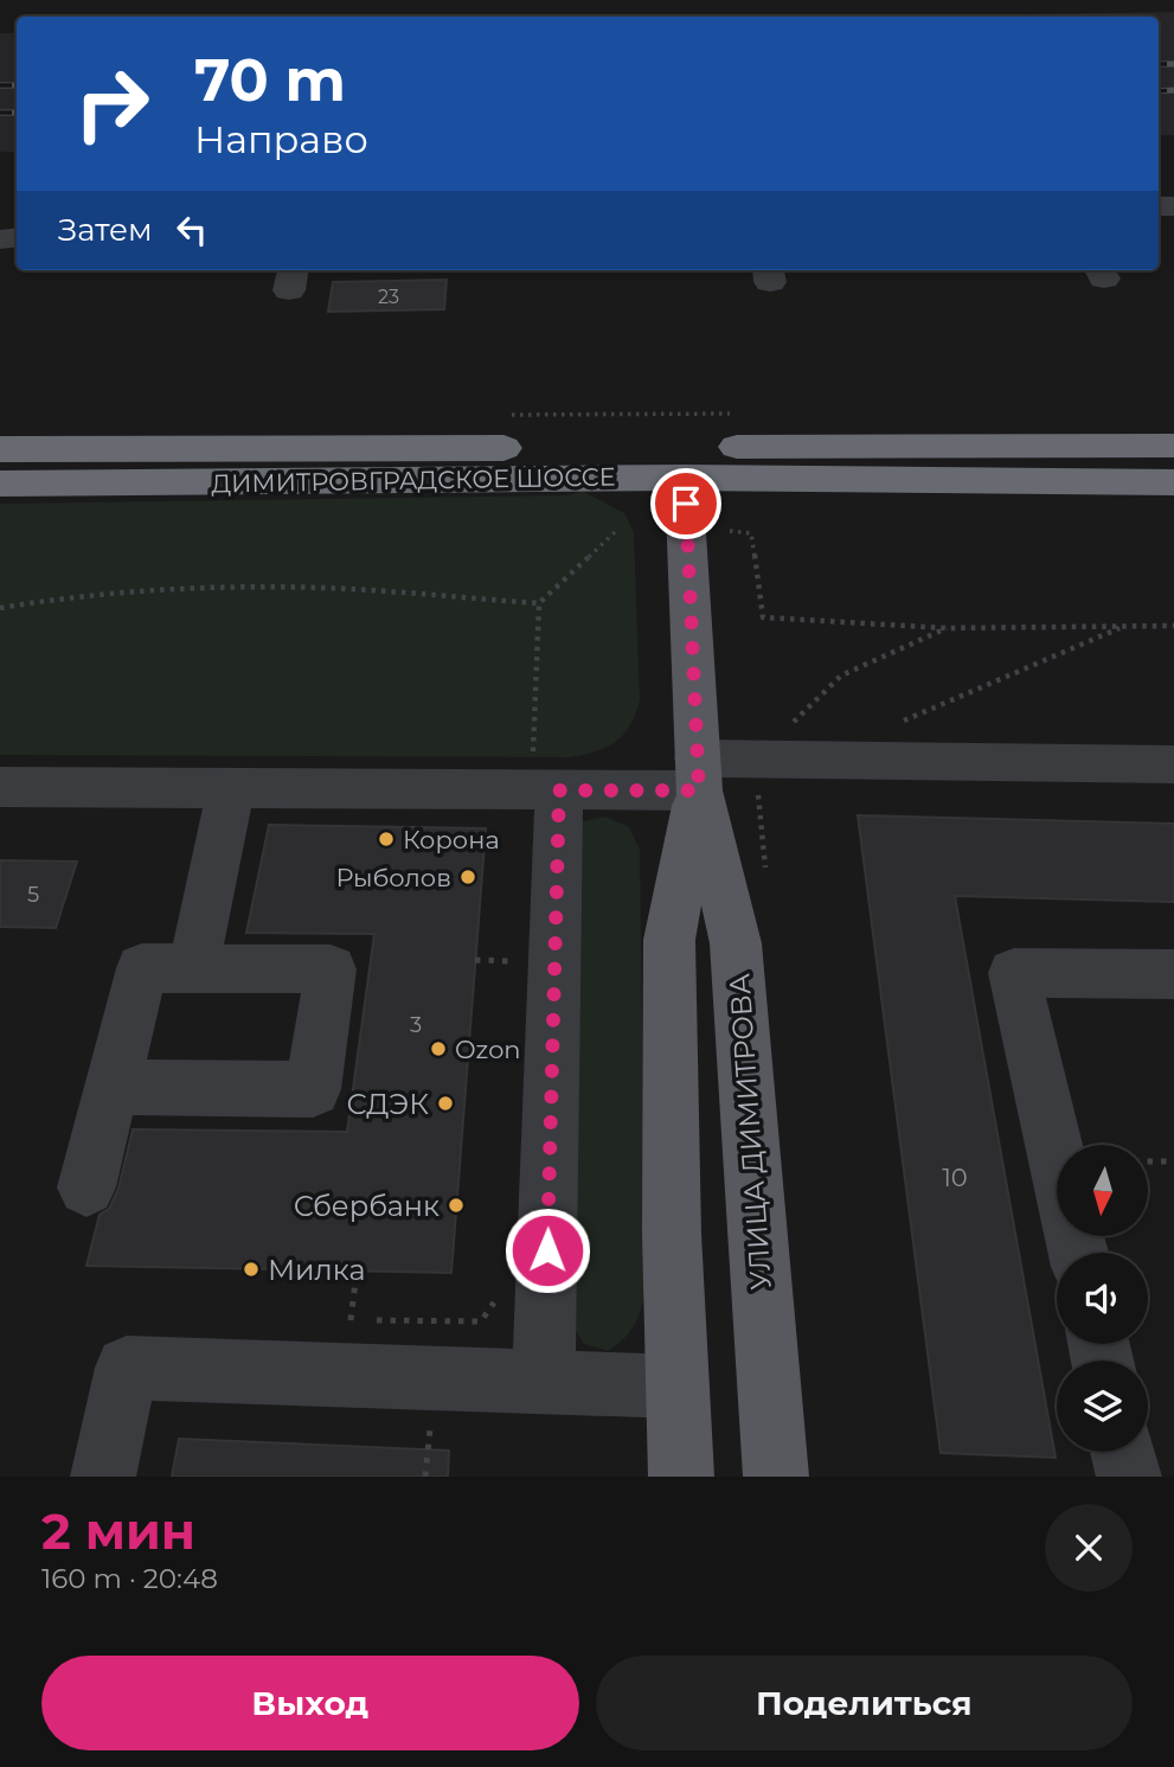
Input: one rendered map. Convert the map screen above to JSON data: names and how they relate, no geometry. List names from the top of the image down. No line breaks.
{"streets":{"highway":["ДИМИТРОВГРАДСКОЕ ШОССЕ"],"main road":["УЛИЦА ДИМИТРОВА"]},"crossings":[["ДИМИТРОВГРАДСКОЕ ШОССЕ","УЛИЦА ДИМИТРОВА"]],"places":["Корона","Рыболов","Ozon","СДЭК","Сбербанк","Милка"],"house_numbers":["23","5","3","10"],"north":"bottom","page":{"turn":["70 m","Направо"],"then":"Затем","heading":["2 мин","160 m · 20:48"],"buttons":["Выход","Поделиться"]}}
